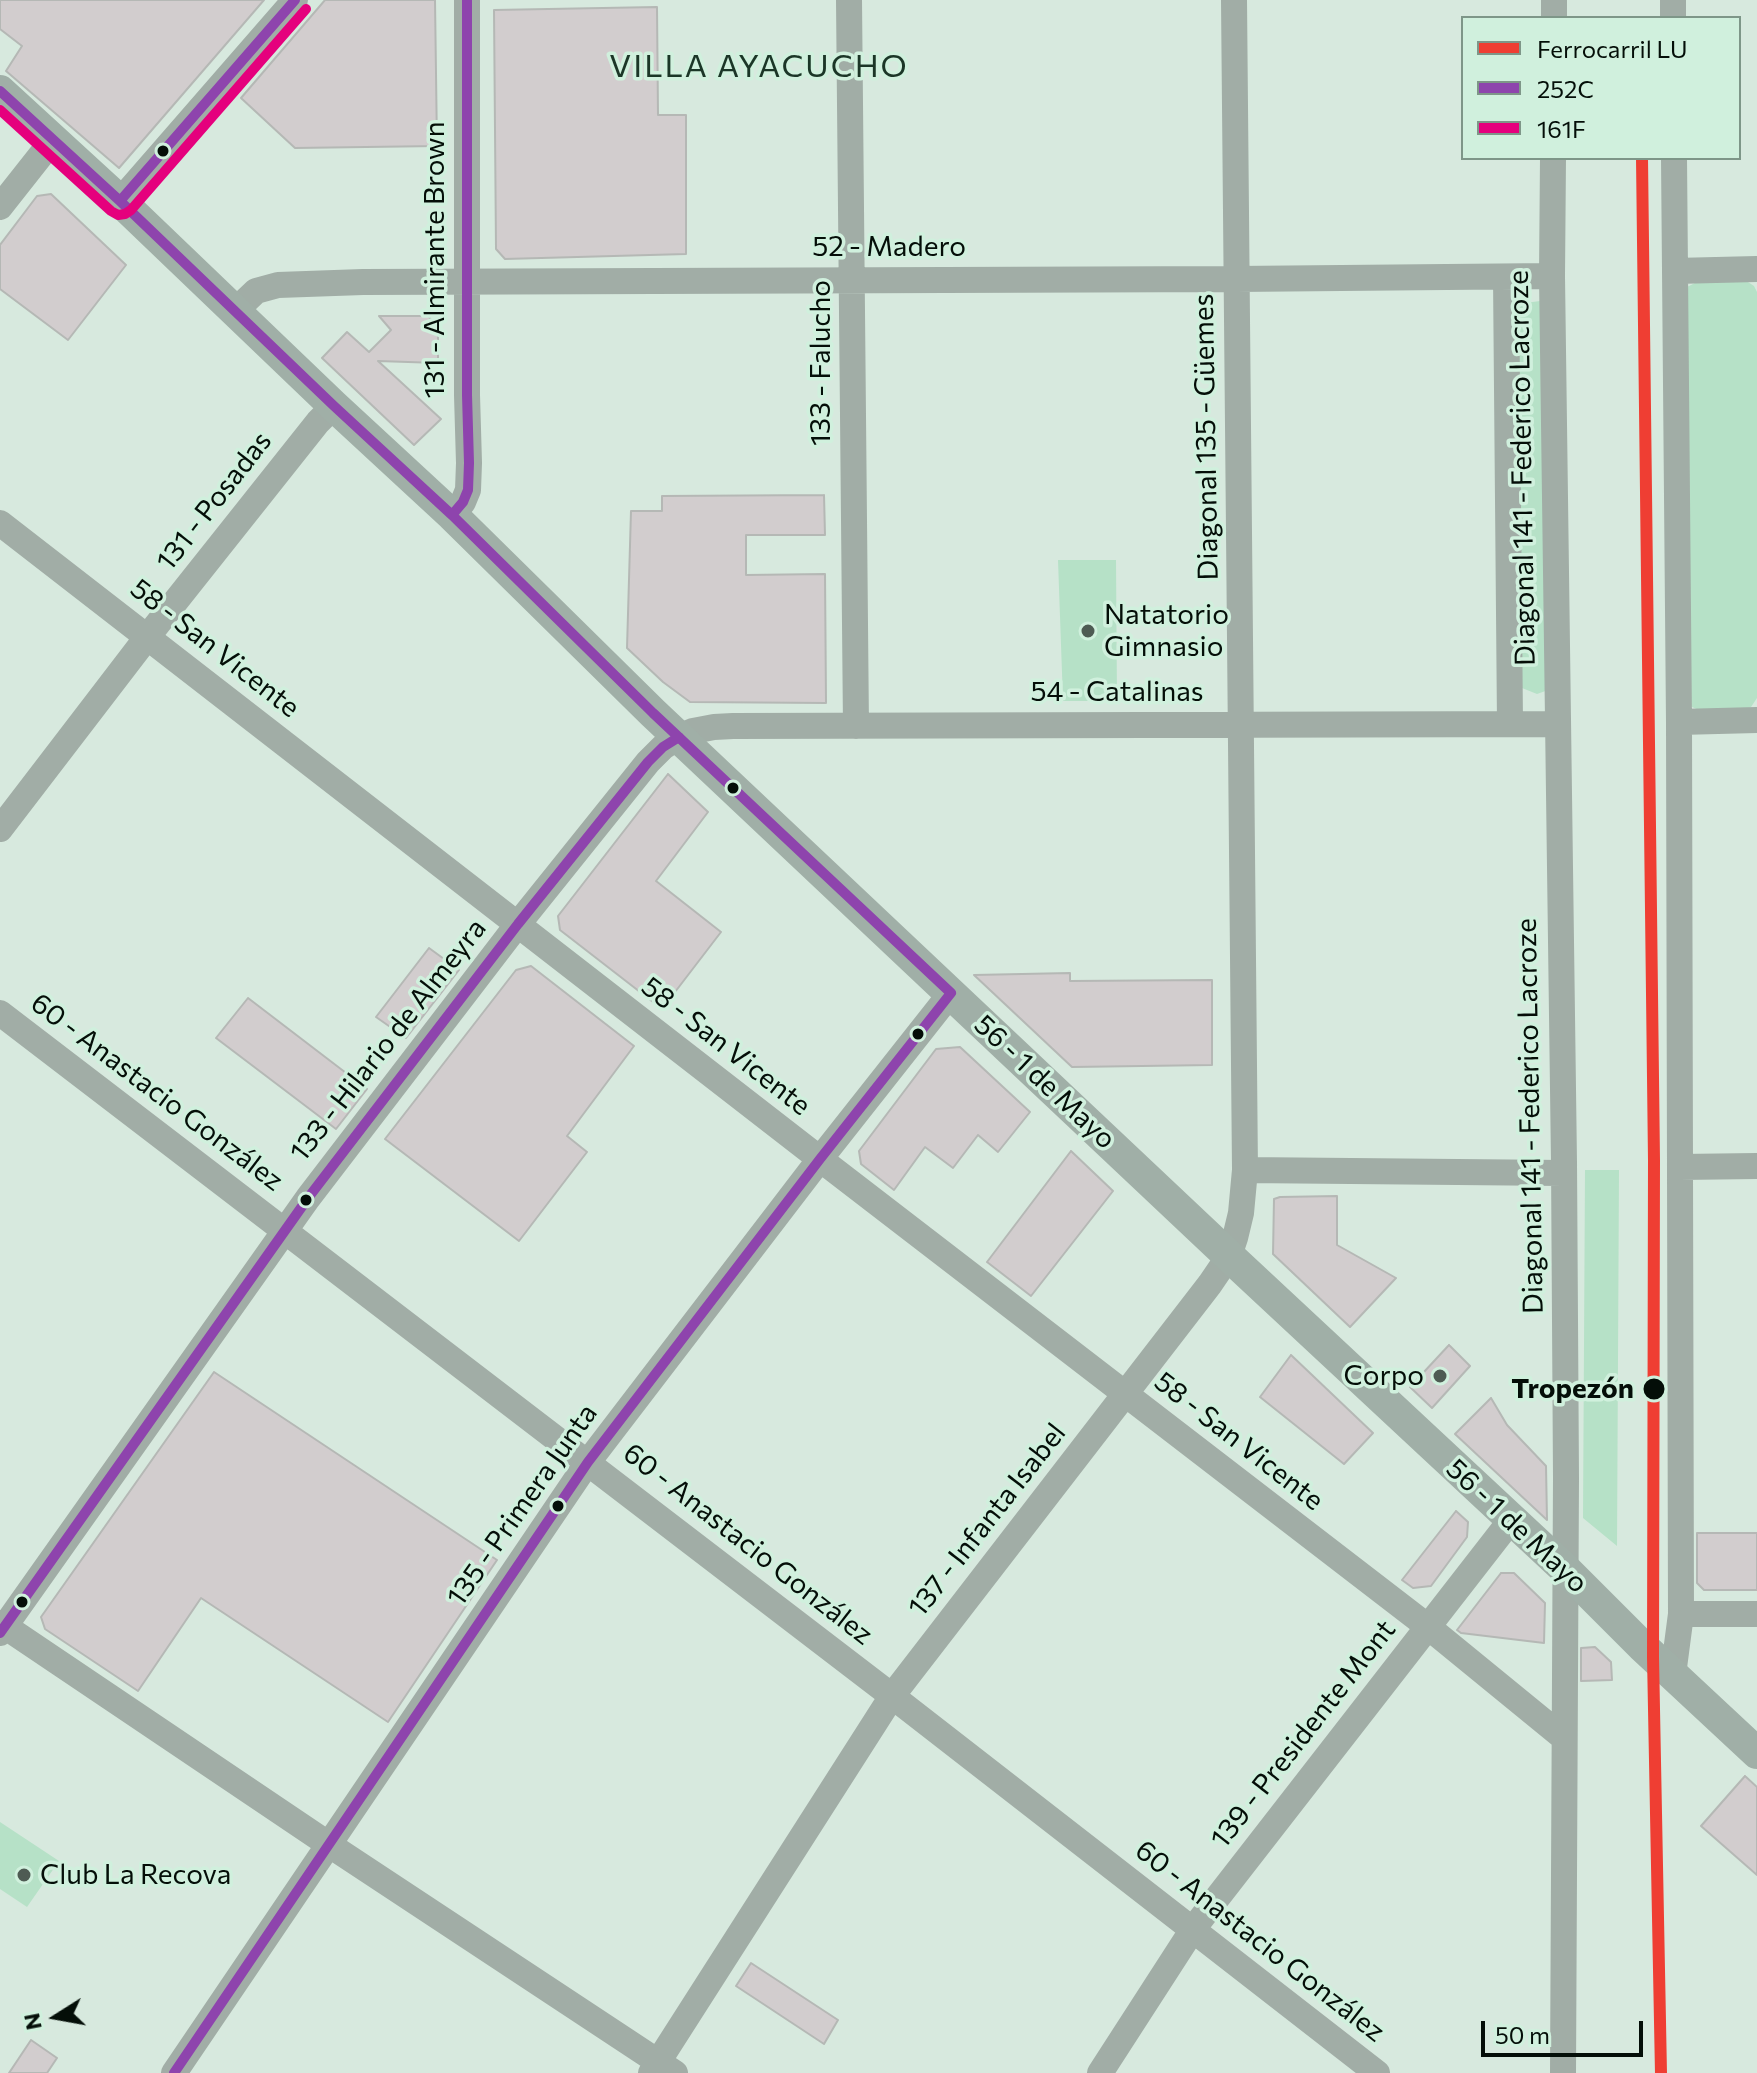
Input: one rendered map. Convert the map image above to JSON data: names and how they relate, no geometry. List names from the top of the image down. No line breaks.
{"streets":{"main road":["56 - 1 de Mayo"],"street":["52 - Madero","131 - Almirante Brown","133 - Falucho","Diagonal 135 - Güemes","Diagonal 141 - Federico Lacroze","131 - Posadas","58 - San Vicente","54 - Catalinas","133 - Hilario de Almeyra","60 - Anastacio González","135 - Primera Junta","137 - Infanta Isabel","139 - Presidente Mont"]},"crossings":[["52 - Madero","131 - Almirante Brown"],["52 - Madero","133 - Falucho"],["52 - Madero","Diagonal 135 - Güemes"],["52 - Madero","Diagonal 141 - Federico Lacroze"],["52 - Madero","56 - 1 de Mayo"],["131 - Almirante Brown","56 - 1 de Mayo"],["133 - Falucho","54 - Catalinas"],["Diagonal 135 - Güemes","54 - Catalinas"],["Diagonal 135 - Güemes","56 - 1 de Mayo"],["Diagonal 135 - Güemes","137 - Infanta Isabel"],["Diagonal 141 - Federico Lacroze","58 - San Vicente"],["Diagonal 141 - Federico Lacroze","54 - Catalinas"],["Diagonal 141 - Federico Lacroze","56 - 1 de Mayo"],["131 - Posadas","58 - San Vicente"],["131 - Posadas","56 - 1 de Mayo"],["58 - San Vicente","133 - Hilario de Almeyra"],["58 - San Vicente","135 - Primera Junta"],["58 - San Vicente","137 - Infanta Isabel"],["58 - San Vicente","139 - Presidente Mont"],["54 - Catalinas","133 - Hilario de Almeyra"],["54 - Catalinas","56 - 1 de Mayo"],["133 - Hilario de Almeyra","56 - 1 de Mayo"],["133 - Hilario de Almeyra","60 - Anastacio González"],["56 - 1 de Mayo","135 - Primera Junta"],["56 - 1 de Mayo","137 - Infanta Isabel"],["56 - 1 de Mayo","139 - Presidente Mont"],["60 - Anastacio González","135 - Primera Junta"],["60 - Anastacio González","137 - Infanta Isabel"],["60 - Anastacio González","139 - Presidente Mont"]],"districts":["VILLA AYACUCHO"],"places":["Natatorio Gimnasio","Corpo","Tropezón","Club La Recova"],"lines":["transit line 252C","transit line 161F","rail line LU"],"legend":["Ferrocarril LU","252C","161F"],"scale_bar":"50 m","north":"left"}
